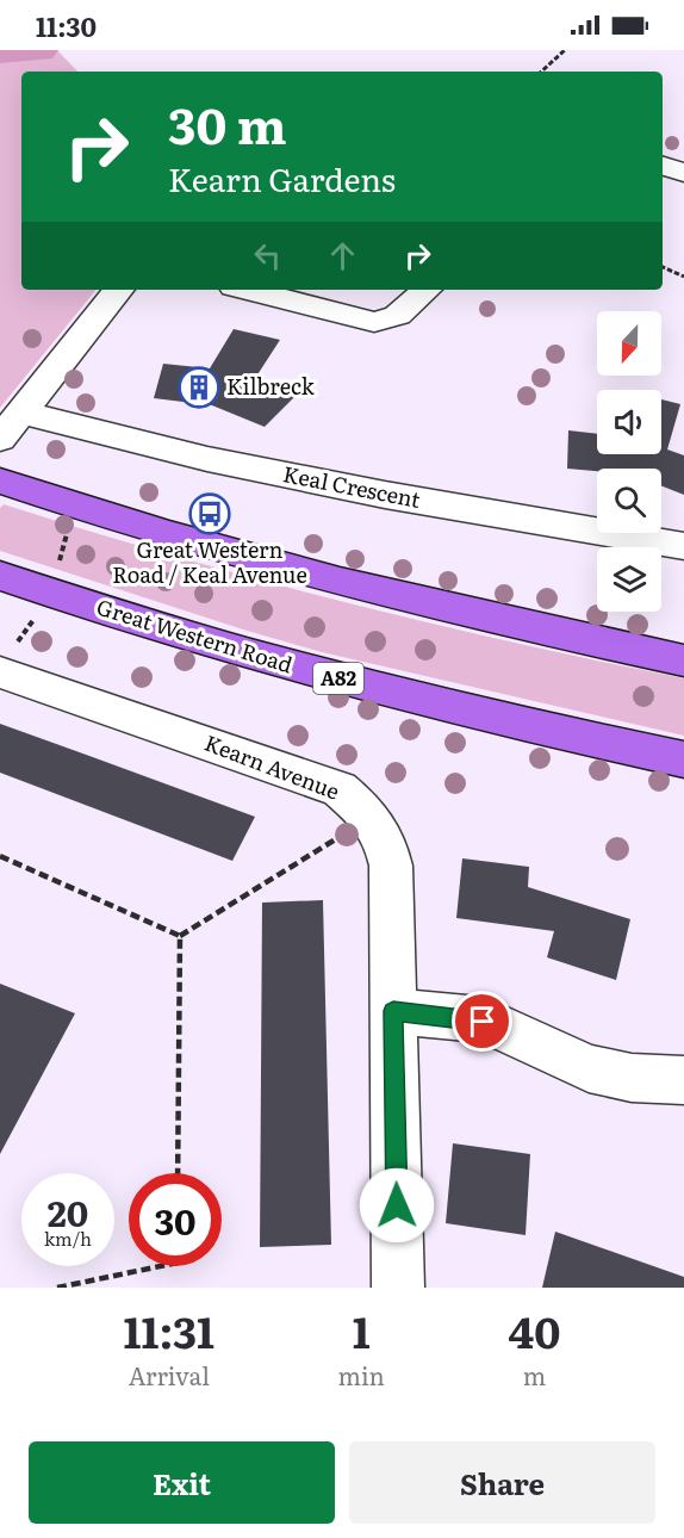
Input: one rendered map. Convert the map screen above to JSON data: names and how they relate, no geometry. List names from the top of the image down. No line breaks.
{"streets":{"main road":["Great Western Road","A82"],"street":["Keal Crescent","Kearn Avenue"]},"places":{"building":["Kilbreck"],"bus stop":["Great Western Road / Keal Avenue"]},"north":"bottom","page":{"status":"11:30","turn":["30 m","Kearn Gardens"],"speed":"20 km/h","limit":"30","eta":["11:31","Arrival","1","min","40","m"],"buttons":["Exit","Share"]}}
